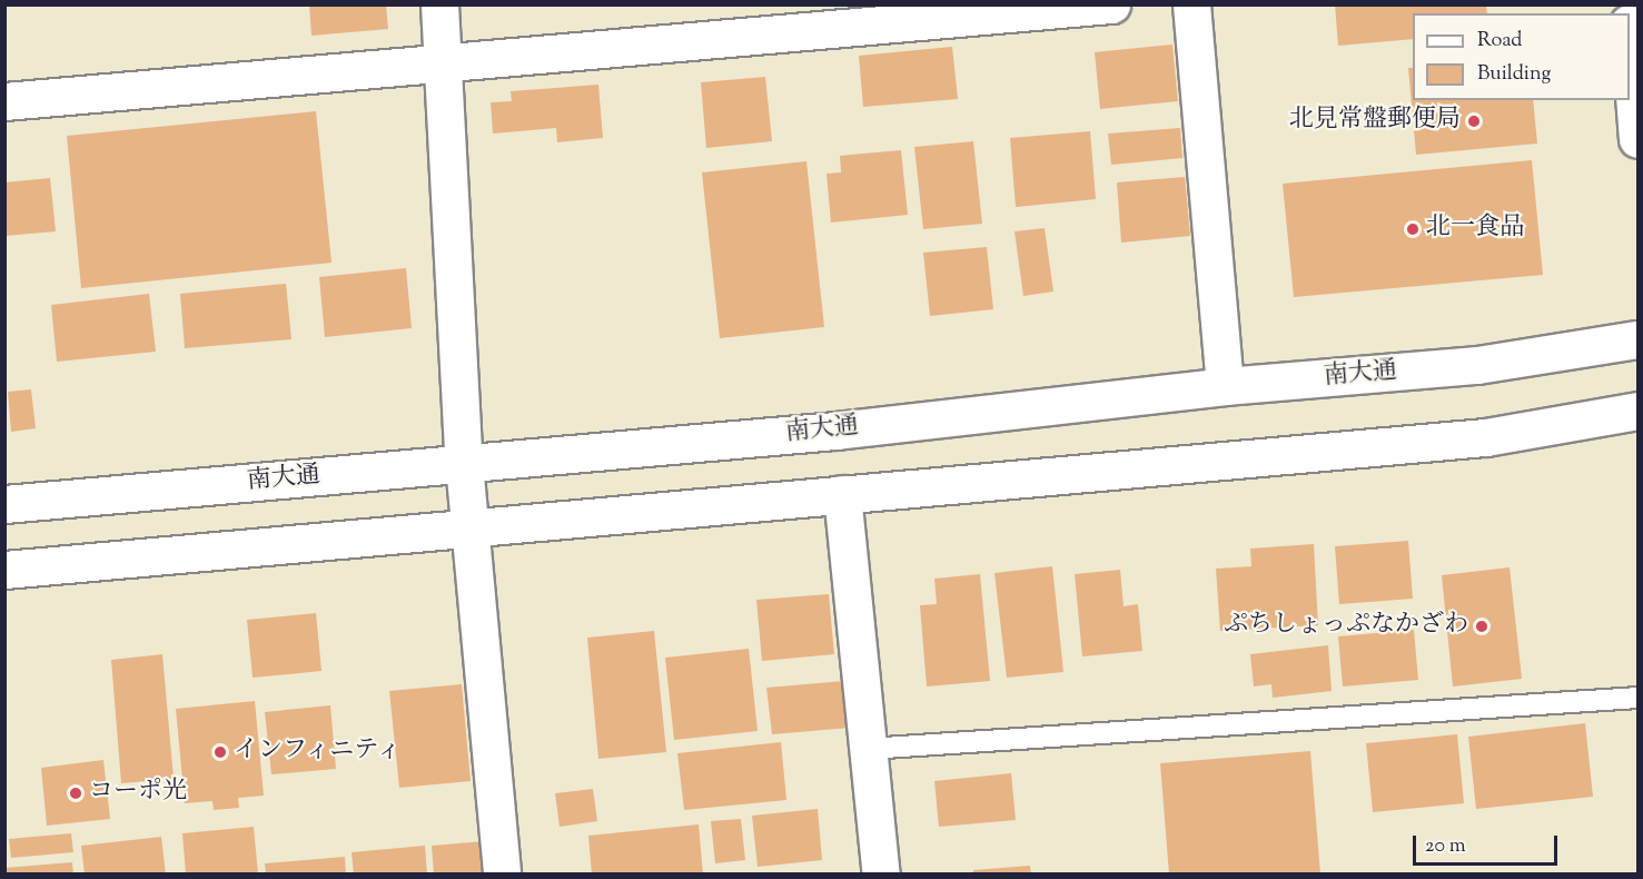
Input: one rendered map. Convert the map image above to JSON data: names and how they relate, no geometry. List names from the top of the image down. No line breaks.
{"streets":{"street":["南大通"]},"places":["北見常盤郵便局","北一食品","ぷちしょっぷなかざわ","インフィニティ","コーポ光"],"legend":["Road","Building"],"scale_bar":"20 m"}
